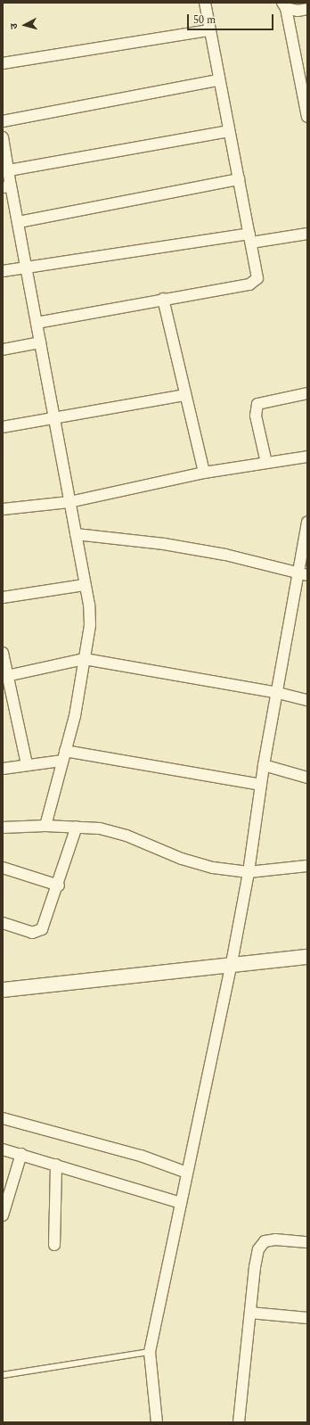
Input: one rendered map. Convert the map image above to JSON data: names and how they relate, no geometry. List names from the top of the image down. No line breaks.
{"scale_bar":"50 m","north":"left"}
